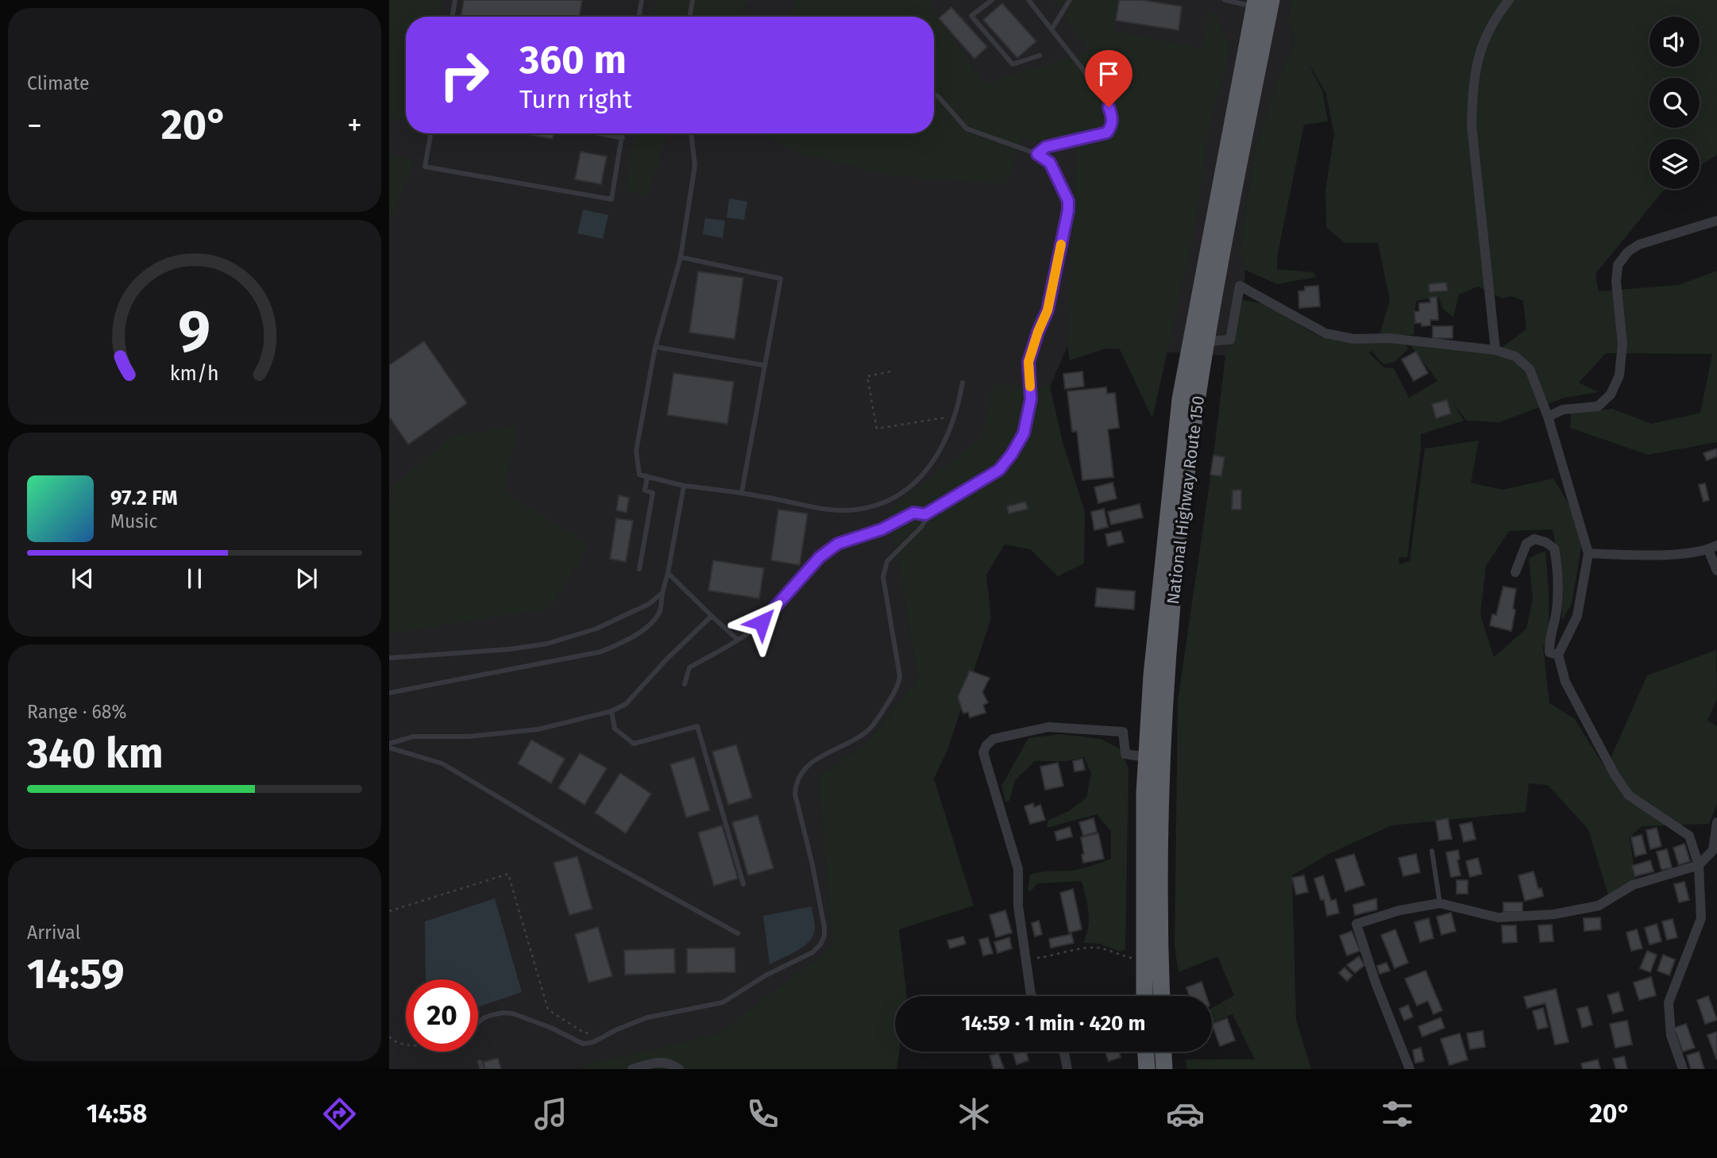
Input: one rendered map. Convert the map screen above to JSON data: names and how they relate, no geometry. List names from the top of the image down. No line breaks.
{"streets":{"highway":["National Highway Route 150"]},"page":{"tile":["Climate",["Range · 68%","340 km"],["Arrival","14:59"]],"turn":["360 m","Turn right"],"heat":["−","20°","+"],"song":["97.2 FM","Music"],"limit":"20","trip":"14:59 · 1 min · 420 m","tabs":["14:58","20°"],"gauge":["9","km/h"]}}
